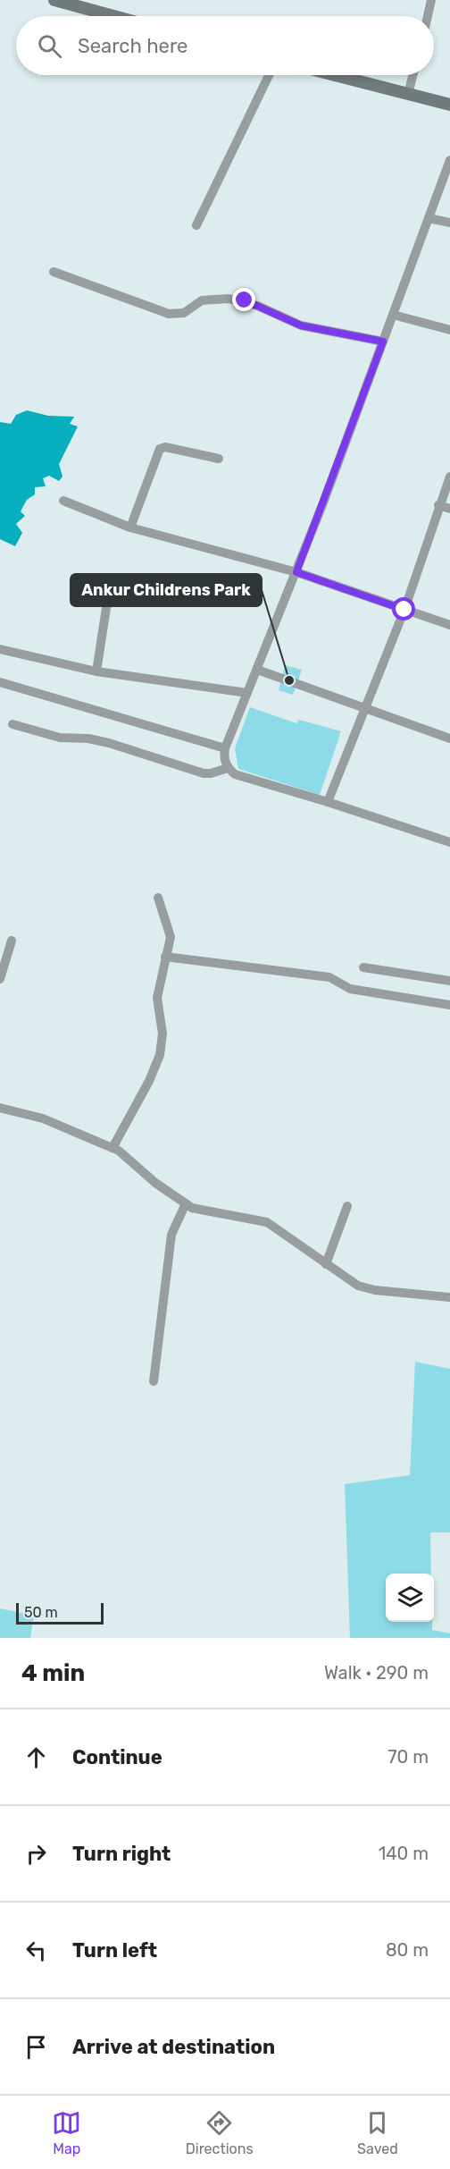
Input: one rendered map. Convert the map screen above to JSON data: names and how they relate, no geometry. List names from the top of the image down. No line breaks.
{"places":["Ankur Childrens Park"],"scale_bar":"50 m","page":{"search":"Search here","scale":"50 m","heading":["4 min","Walk · 290 m"],"list":[["Continue","70 m"],["Turn right","140 m"],["Turn left","80 m"],"Arrive at destination"],"nav":["Map","Directions","Saved"]}}
